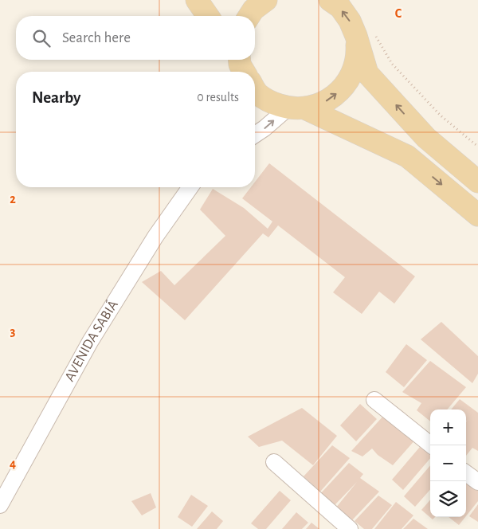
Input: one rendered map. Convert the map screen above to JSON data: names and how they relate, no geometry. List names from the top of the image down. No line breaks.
{"streets":{"street":["AVENIDA SABIÁ"]},"page":{"search":"Search here","heading":["Nearby","0 results"],"map_buttons":["+","−"]},"grid":{"columns":["C"],"rows":["2","3","4"]}}
